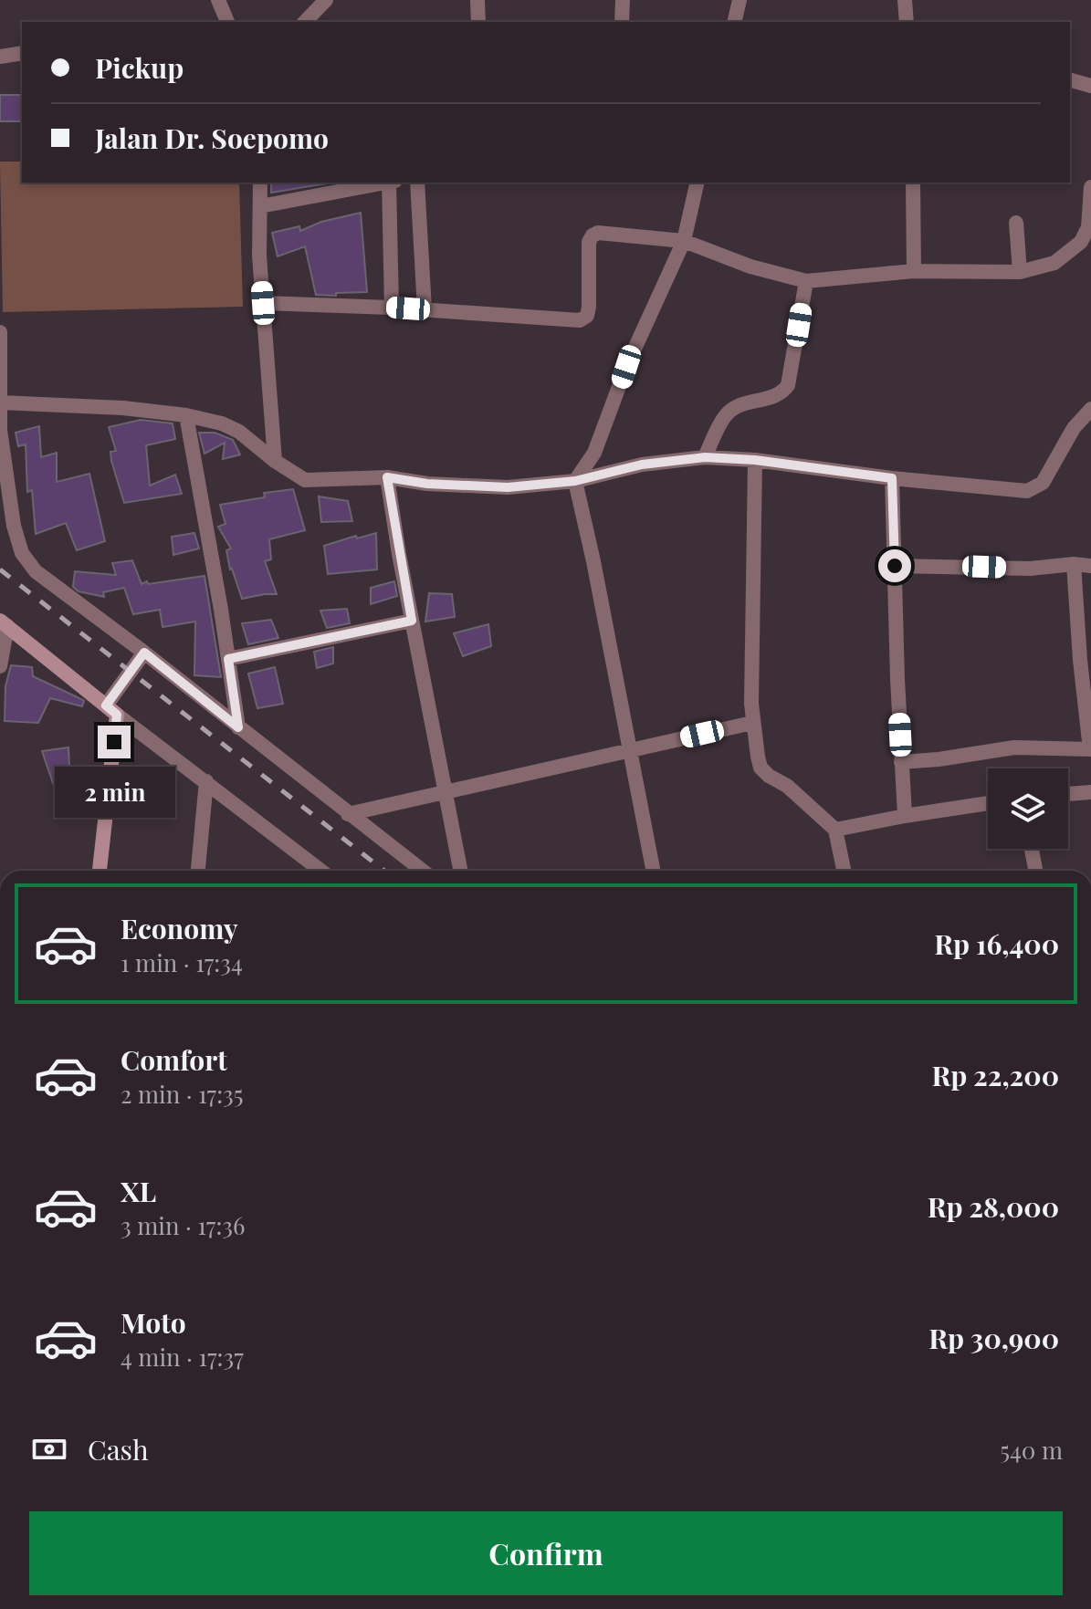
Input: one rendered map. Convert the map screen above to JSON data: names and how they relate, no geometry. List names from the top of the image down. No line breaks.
{"page":{"banner":["Pickup","Jalan Dr. Soepomo"],"bubble":"2 min","list":[{"name":"Economy","note":"1 min · 17:34","value":"Rp 16,400"},{"name":"Comfort","note":"2 min · 17:35","value":"Rp 22,200"},{"name":"XL","note":"3 min · 17:36","value":"Rp 28,000"},{"name":"Moto","note":"4 min · 17:37","value":"Rp 30,900"}],"pay":["Cash","540 m"],"buttons":"Confirm"}}
